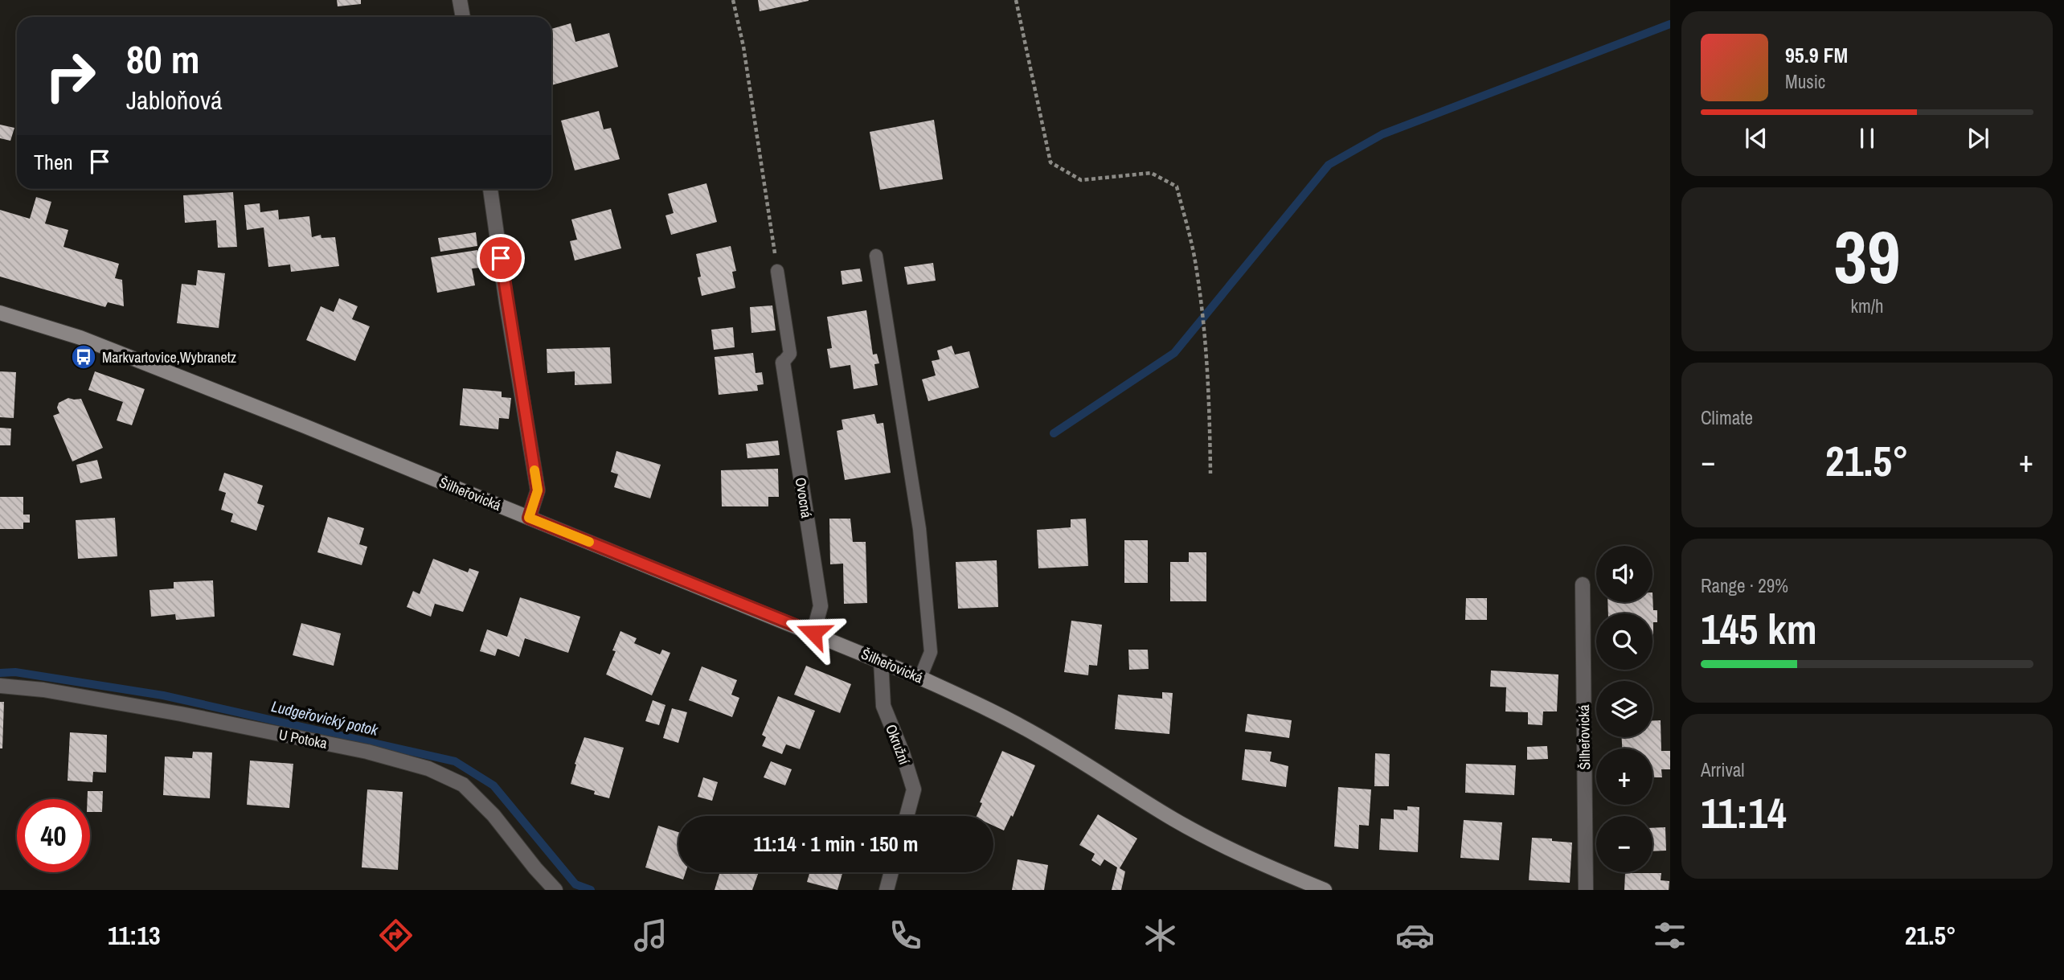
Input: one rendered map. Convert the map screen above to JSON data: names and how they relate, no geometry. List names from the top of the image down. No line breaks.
{"streets":{"street":["Šilheřovická","Ovocná","U Potoka","Okružní"]},"crossings":[["Šilheřovická","Ovocná"],["Šilheřovická","Okružní"]],"water":["Ludgeřovický potok"],"places":{"bus stop":["Markvartovice,Wybranetz"]},"page":{"turn":["80 m","Jabloňová"],"song":["95.9 FM","Music"],"then":"Then","tile":[["39","km/h"],"Climate",["Range · 29%","145 km"],["Arrival","11:14"]],"heat":["−","21.5°","+"],"map_buttons":["+","−"],"limit":"40","trip":"11:14 · 1 min · 150 m","tabs":["11:13","21.5°"]}}
